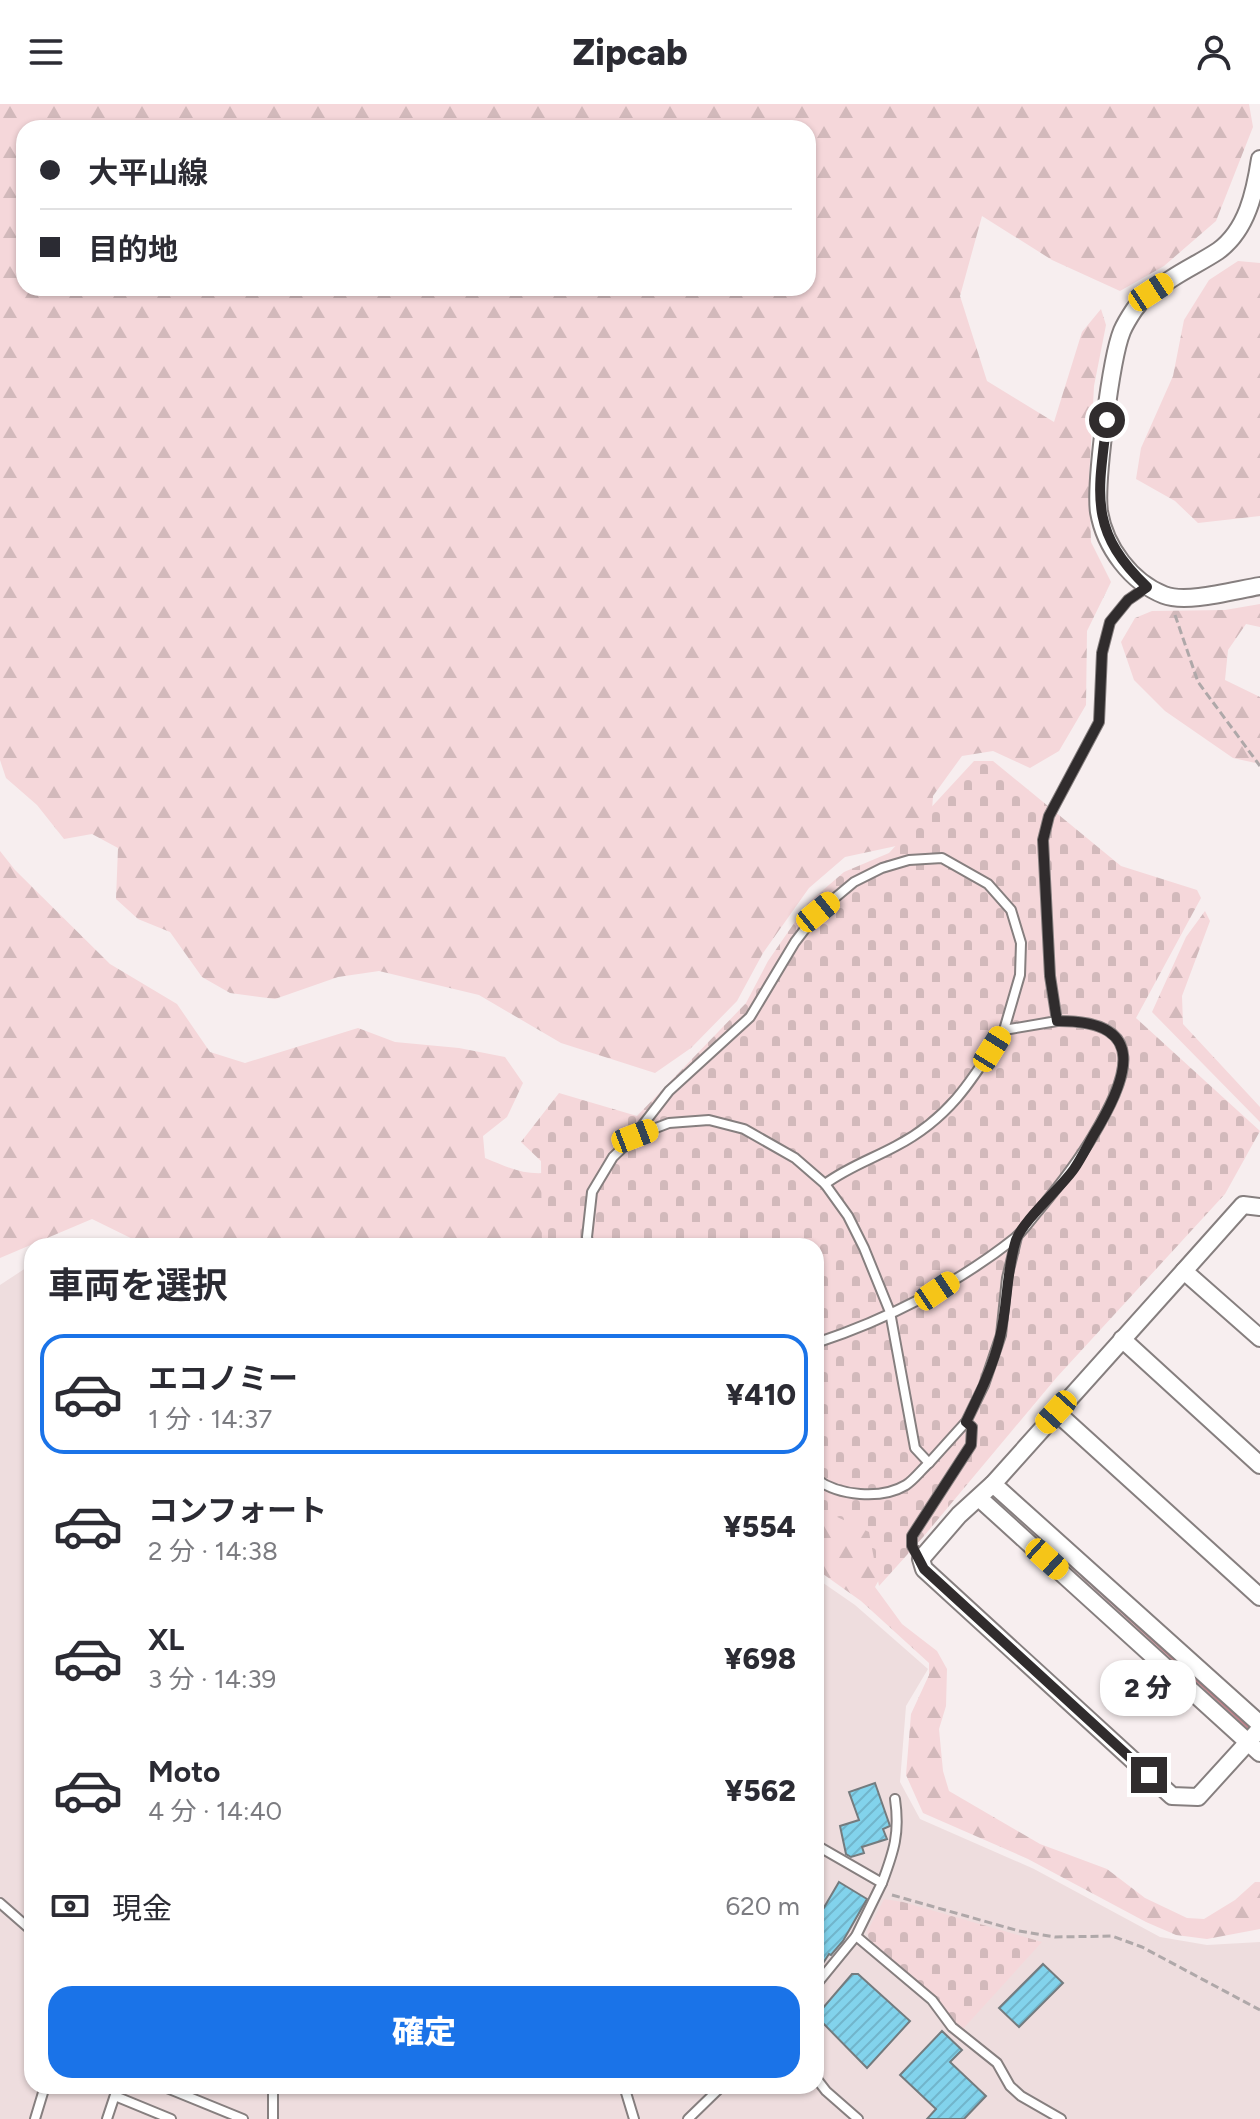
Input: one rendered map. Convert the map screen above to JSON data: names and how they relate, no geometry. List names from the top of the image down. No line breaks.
{"page":{"header":"Zipcab","banner":["大平山線","目的地"],"heading":"車両を選択","list":[{"name":"エコノミー","note":"1 分 · 14:37","value":"¥410"},{"name":"コンフォート","note":"2 分 · 14:38","value":"¥554"},{"name":"XL","note":"3 分 · 14:39","value":"¥698"},{"name":"Moto","note":"4 分 · 14:40","value":"¥562"}],"bubble":"2 分","pay":["現金","620 m"],"buttons":"確定"}}
